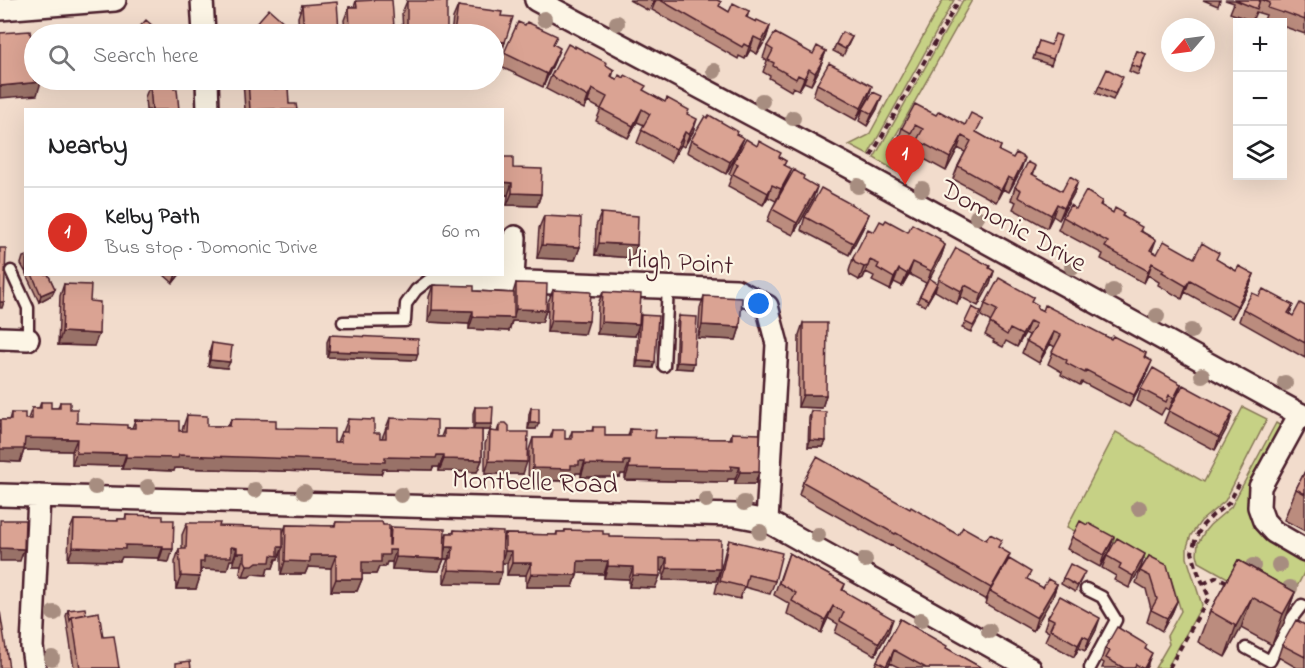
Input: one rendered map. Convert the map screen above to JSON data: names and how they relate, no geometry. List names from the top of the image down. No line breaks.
{"streets":{"street":["Domonic Drive","High Point","Montbelle Road"]},"crossings":[["High Point","Montbelle Road"]],"north":"bottom left","page":{"map_buttons":["+","−"],"search":"Search here","heading":"Nearby","pins":"1","list":[{"mark":"1","name":"Kelby Path","note":"Bus stop · Domonic Drive","value":"60 m"}]}}
